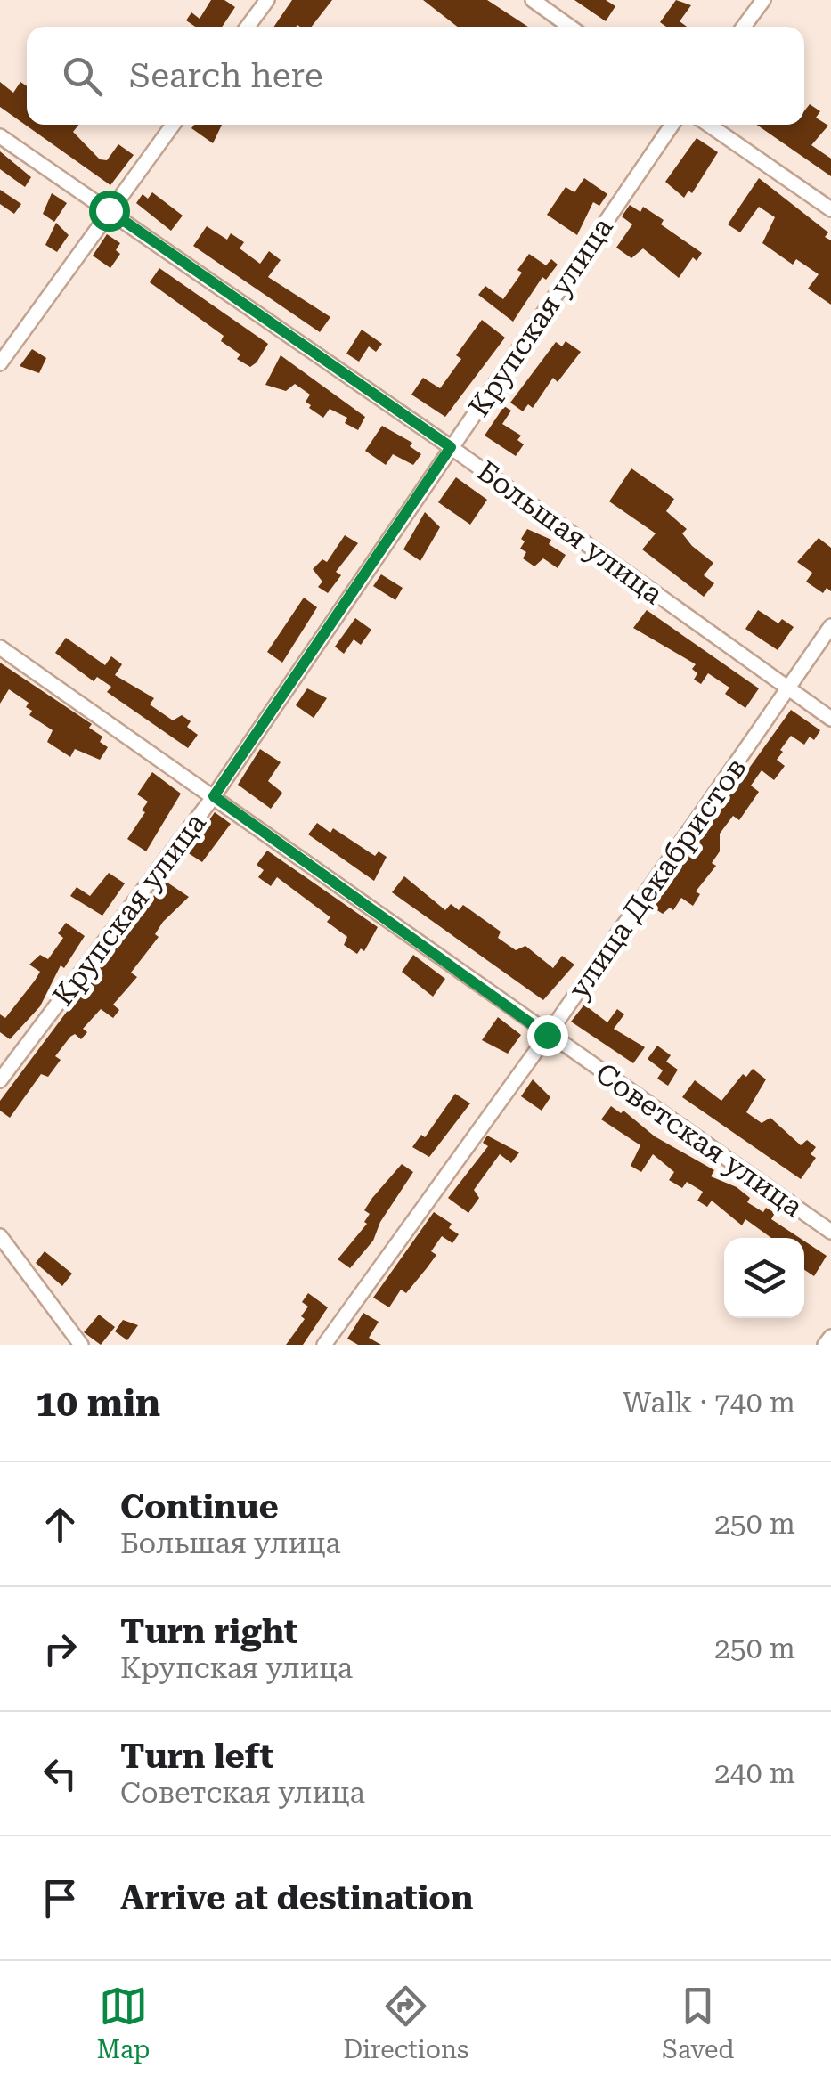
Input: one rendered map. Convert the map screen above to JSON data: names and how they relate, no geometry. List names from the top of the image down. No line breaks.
{"streets":{"street":["Крупская улица","Большая улица","улица Декабристов","Советская улица"]},"crossings":[["Крупская улица","Большая улица"],["Крупская улица","Советская улица"],["Большая улица","улица Декабристов"],["улица Декабристов","Советская улица"]],"page":{"search":"Search here","heading":["10 min","Walk · 740 m"],"list":[["Continue","Большая улица","250 m"],["Turn right","Крупская улица","250 m"],["Turn left","Советская улица","240 m"],"Arrive at destination"],"nav":["Map","Directions","Saved"]}}
